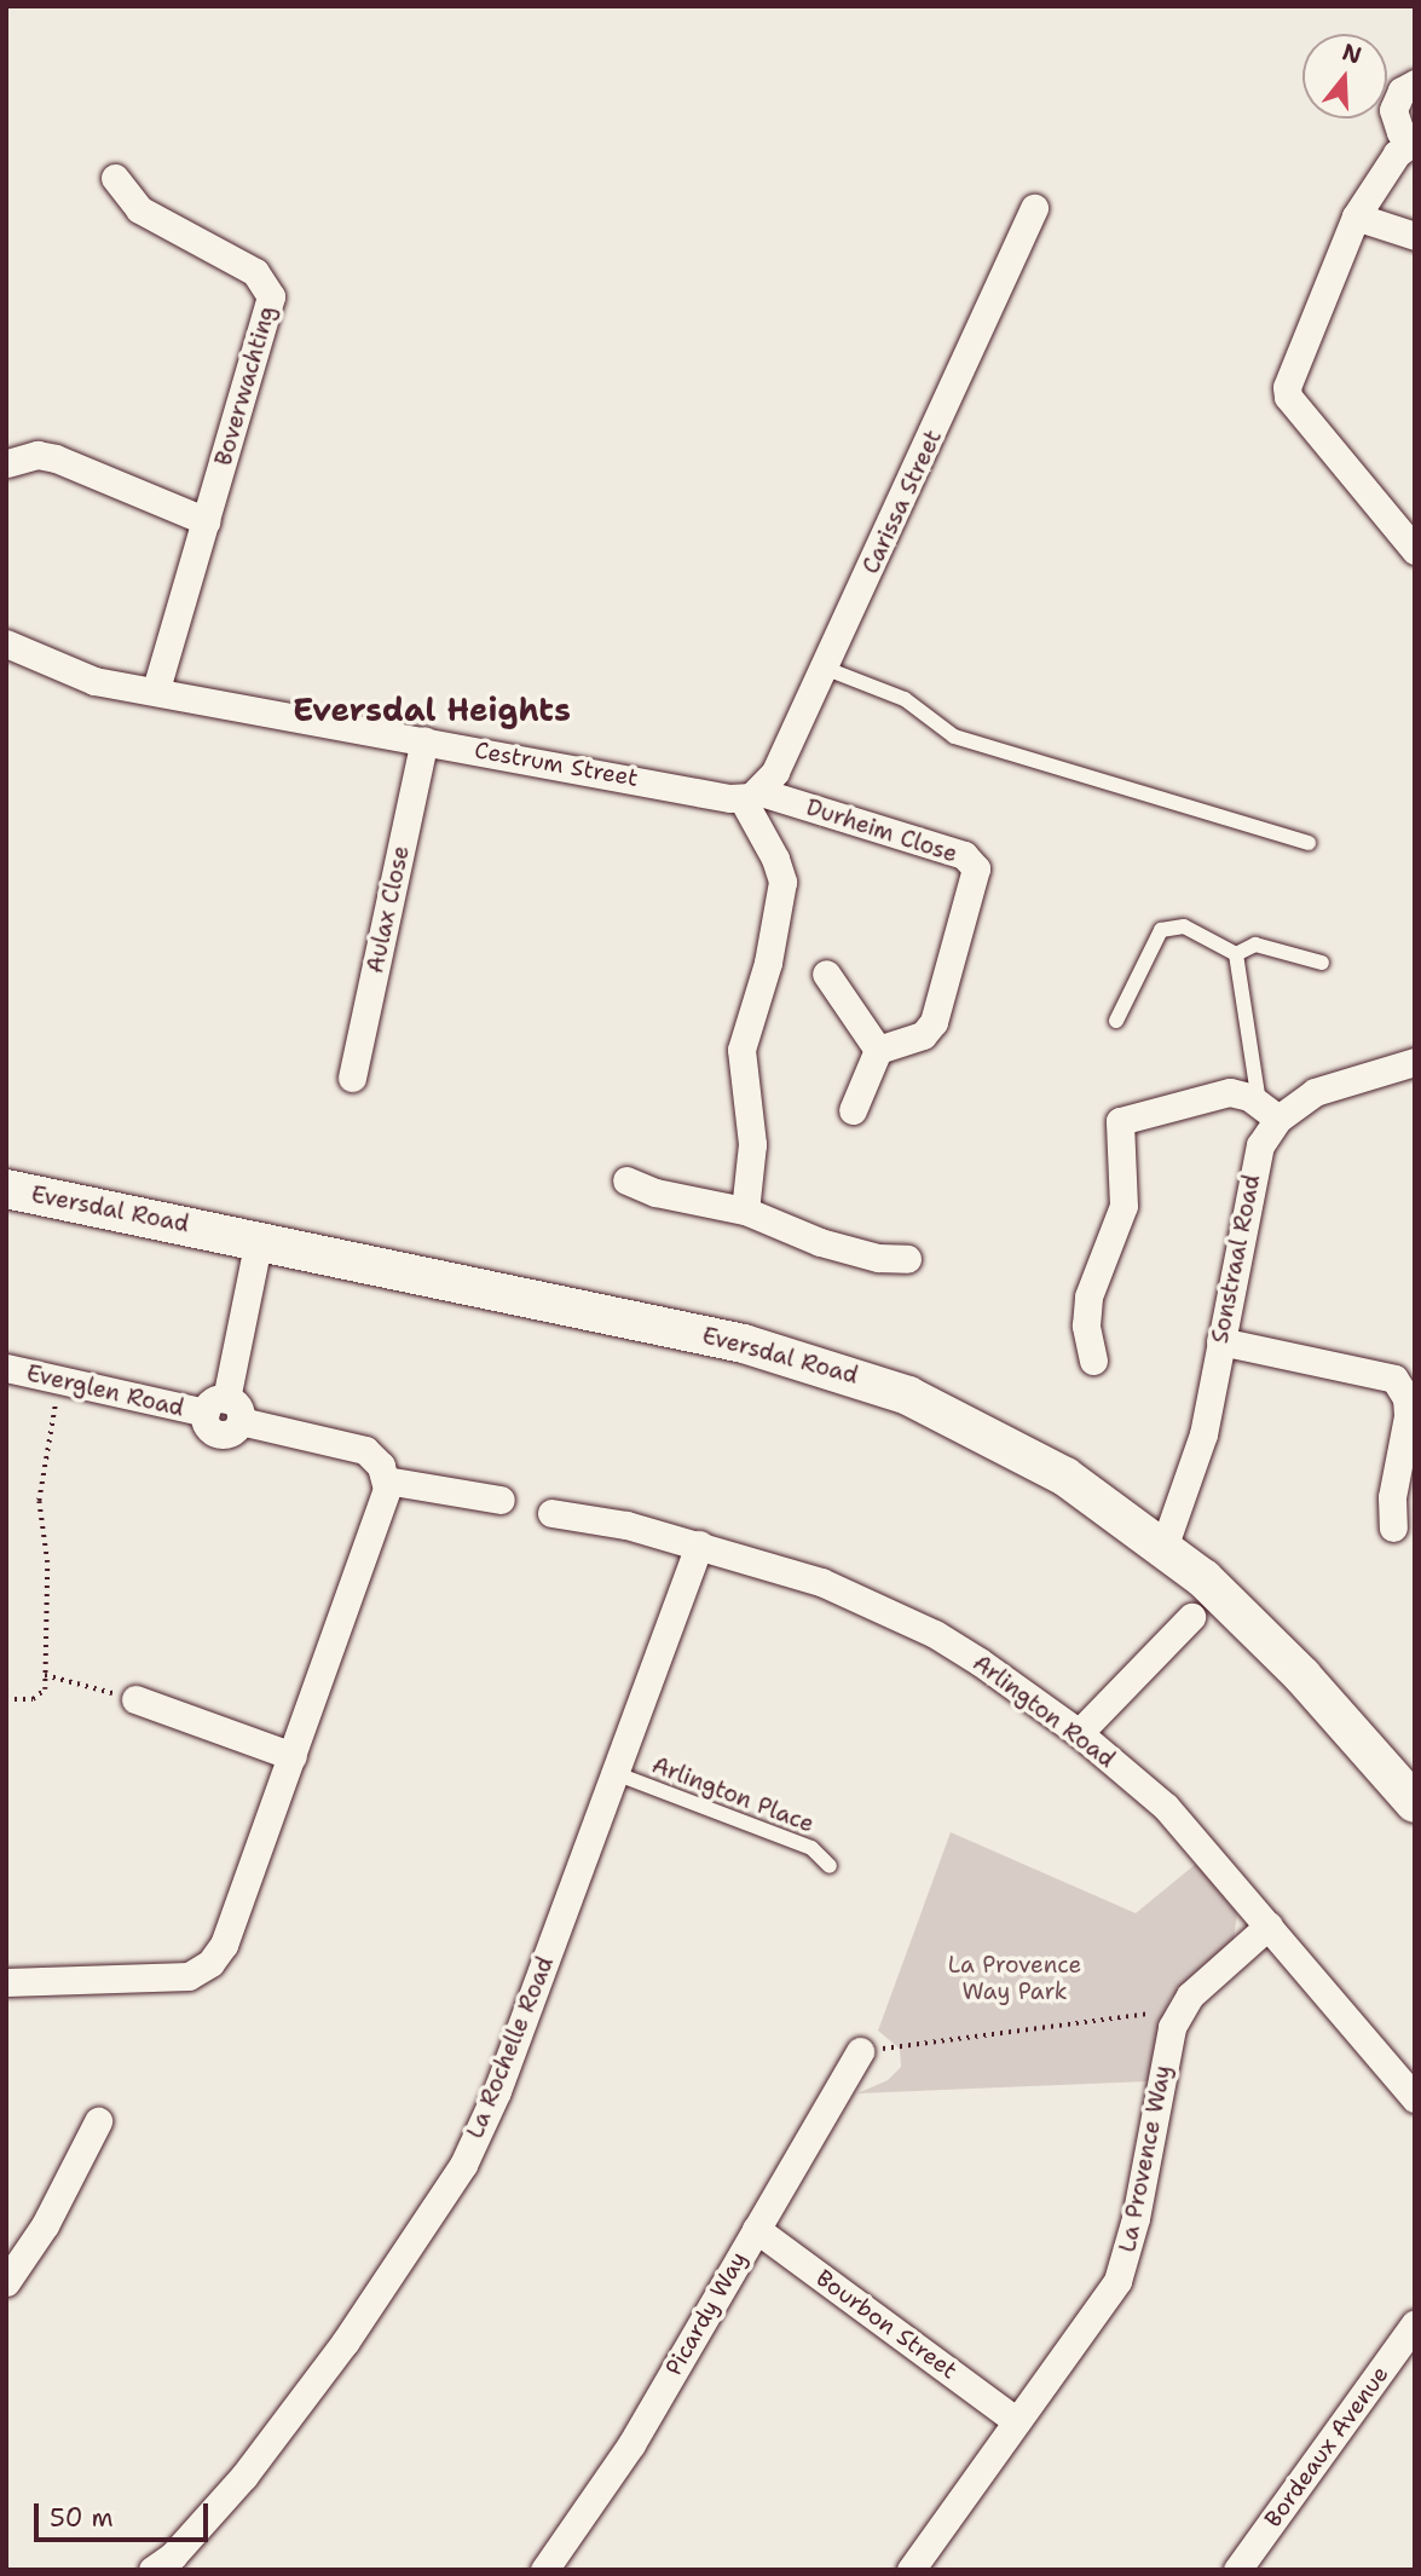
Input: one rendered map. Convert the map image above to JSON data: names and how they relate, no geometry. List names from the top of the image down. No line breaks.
{"streets":{"street":["Boverwachting","Carissa Street","Cestrum Street","Durheim Close","Aulax Close","Eversdal Road","Sonstraal Road","Everglen Road","Arlington Road","La Rochelle Road","La Provence Way","Picardy Way","Bourbon Street","Bordeaux Avenue"],"lane":["Arlington Place"]},"crossings":[["Boverwachting","Cestrum Street"],["Carissa Street","Cestrum Street"],["Carissa Street","Durheim Close"],["Cestrum Street","Durheim Close"],["Cestrum Street","Aulax Close"],["Eversdal Road","Sonstraal Road"],["Arlington Road","La Rochelle Road"],["Arlington Road","La Provence Way"],["Arlington Place","La Rochelle Road"],["La Provence Way","Bourbon Street"],["Picardy Way","Bourbon Street"]],"districts":["Eversdal Heights"],"parks":["La Provence Way Park"],"scale_bar":"50 m","north":"top"}
